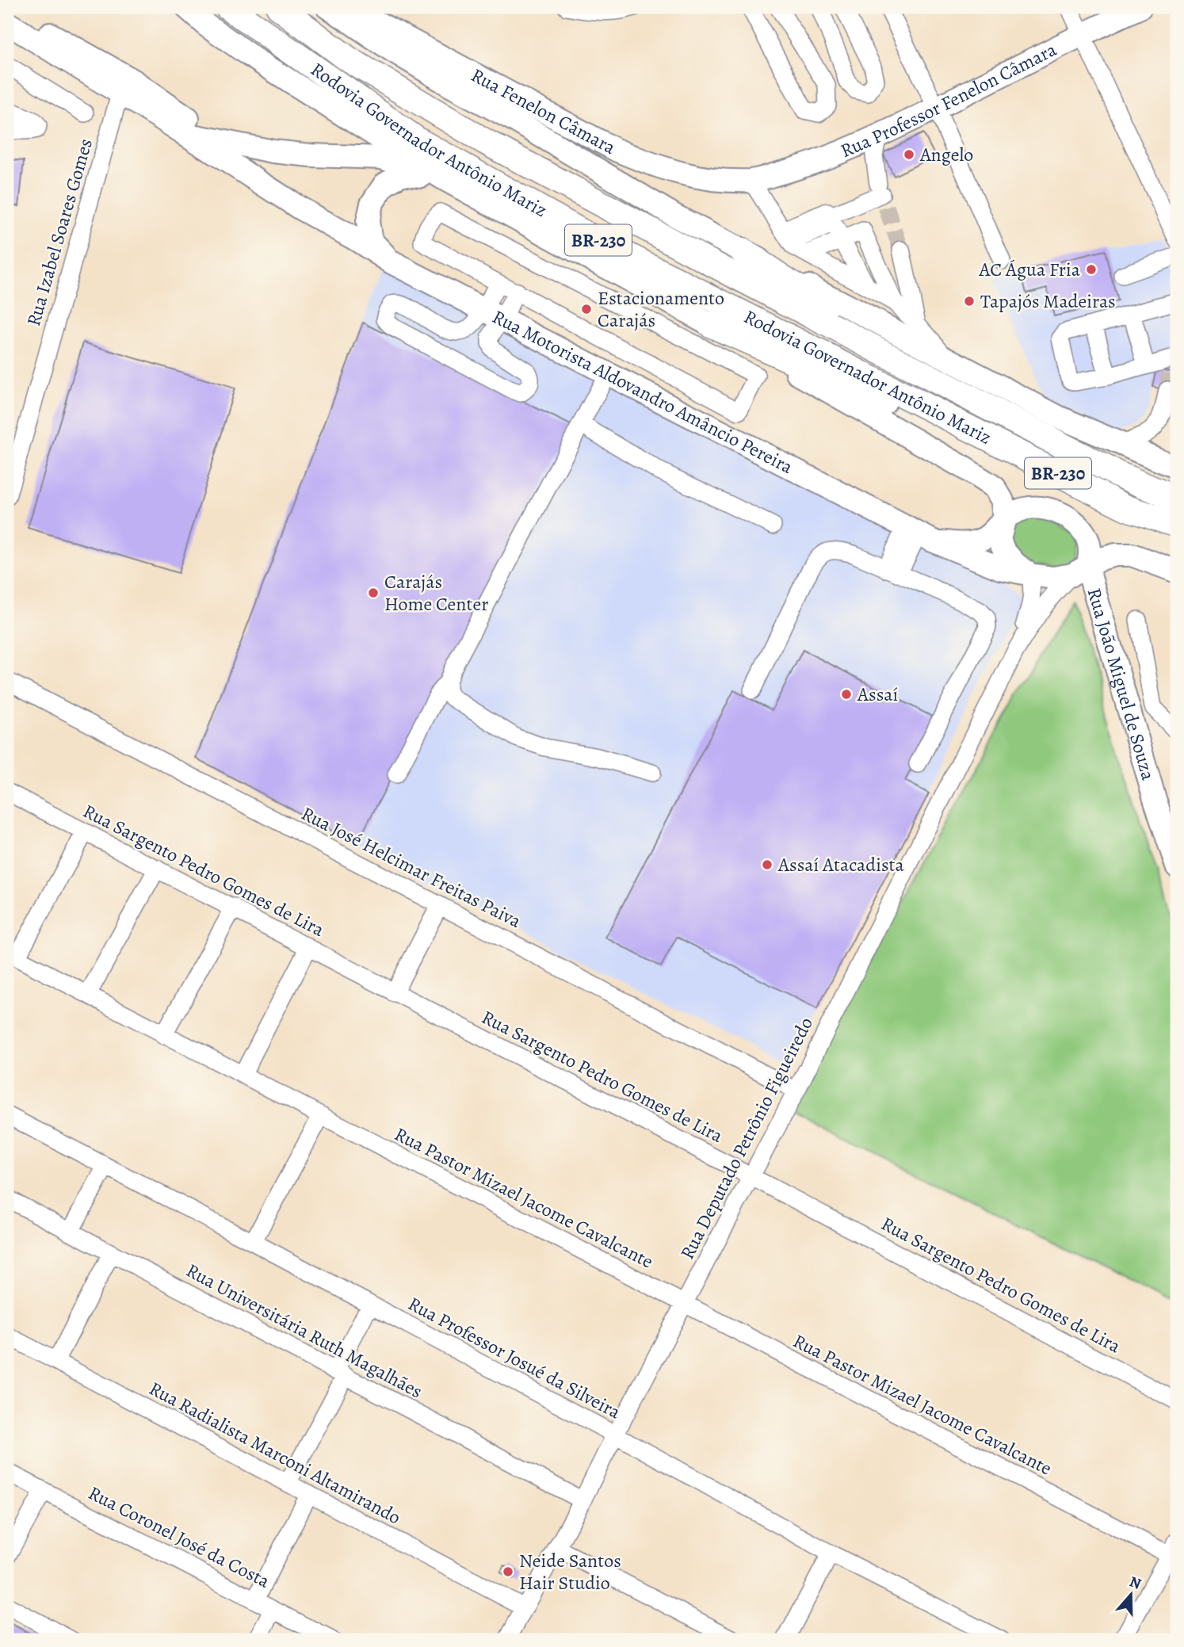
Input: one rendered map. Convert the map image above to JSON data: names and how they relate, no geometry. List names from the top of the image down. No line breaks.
{"streets":{"highway":["Rodovia Governador Antônio Mariz","BR-230"],"main road":["Rua Professor Fenelon Câmara","Rua Fenelon Câmara","Rua Motorista Aldovandro Amâncio Pereira","Rua João Miguel de Souza"],"street":["Rua Izabel Soares Gomes","Rua José Helcimar Freitas Paiva","Rua Sargento Pedro Gomes de Lira","Rua Deputado Petrônio Figueiredo","Rua Pastor Mizael Jacome Cavalcante","Rua Universitária Ruth Magalhães","Rua Professor Josué da Silveira","Rua Radialista Marconi Altamirando","Rua Coronel José da Costa"]},"crossings":[["Rua Professor Fenelon Câmara","Rua Fenelon Câmara"],["Rua Izabel Soares Gomes","Rua Motorista Aldovandro Amâncio Pereira"],["Rua Motorista Aldovandro Amâncio Pereira","Rua João Miguel de Souza"],["Rua Motorista Aldovandro Amâncio Pereira","Rua Deputado Petrônio Figueiredo"],["Rua João Miguel de Souza","Rua Deputado Petrônio Figueiredo"],["Rua José Helcimar Freitas Paiva","Rua Deputado Petrônio Figueiredo"],["Rua Sargento Pedro Gomes de Lira","Rua Deputado Petrônio Figueiredo"],["Rua Deputado Petrônio Figueiredo","Rua Pastor Mizael Jacome Cavalcante"],["Rua Deputado Petrônio Figueiredo","Rua Universitária Ruth Magalhães"],["Rua Deputado Petrônio Figueiredo","Rua Professor Josué da Silveira"],["Rua Deputado Petrônio Figueiredo","Rua Radialista Marconi Altamirando"]],"places":["Angelo","AC Água Fria","Tapajós Madeiras","Estacionamento Carajás","Carajás Home Center","Assaí","Assaí Atacadista","Neide Santos Hair Studio"],"north":"top"}
